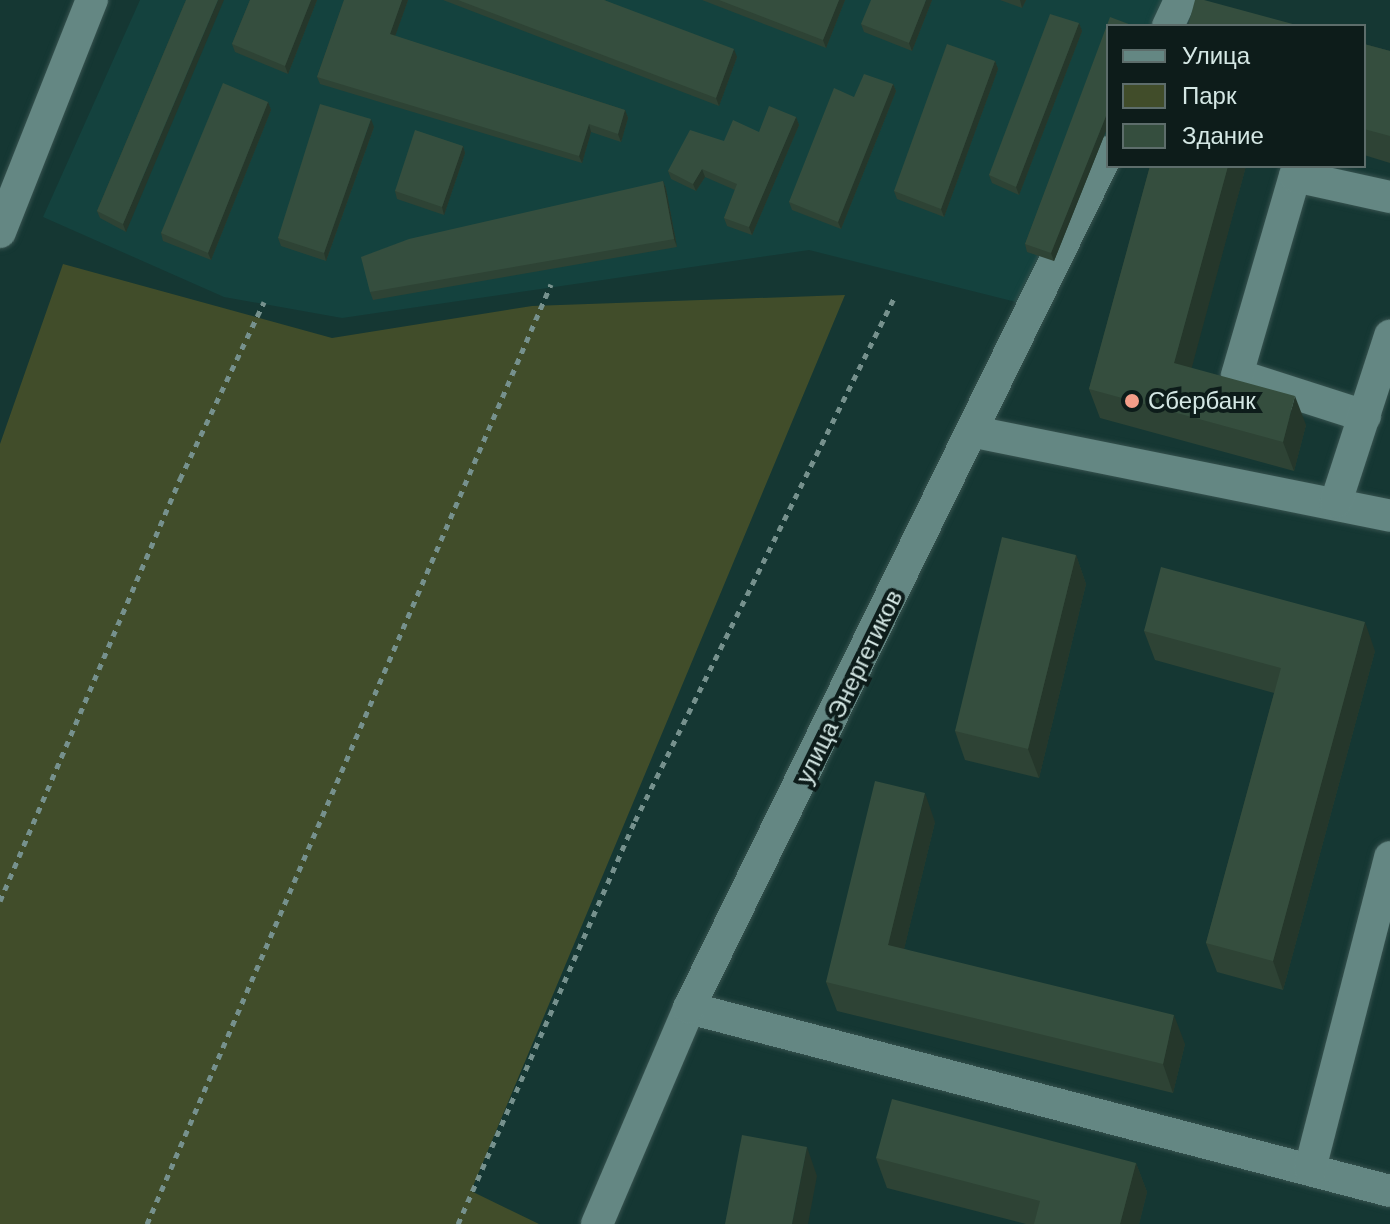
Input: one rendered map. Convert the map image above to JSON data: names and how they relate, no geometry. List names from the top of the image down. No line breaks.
{"streets":{"street":["улица Энергетиков"]},"places":["Сбербанк"],"legend":["Улица","Парк","Здание"]}
